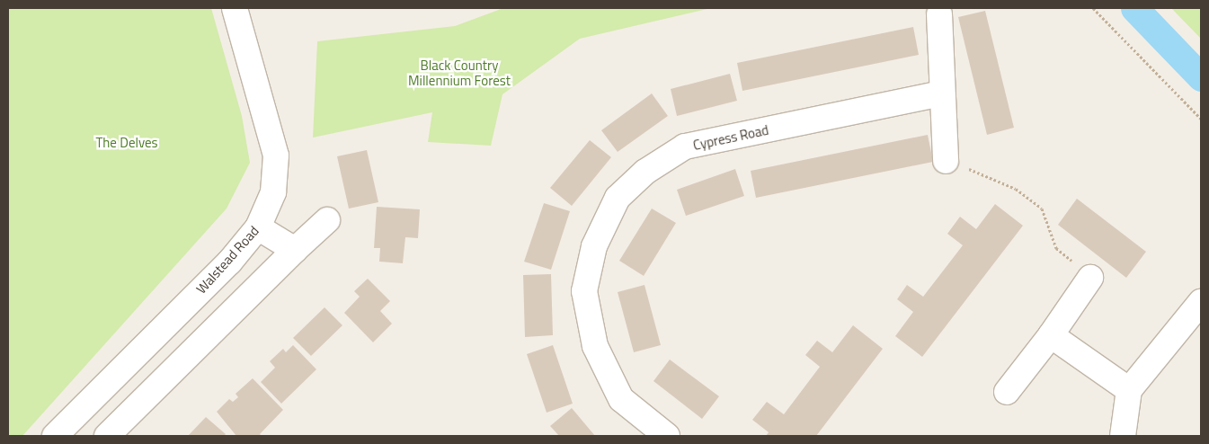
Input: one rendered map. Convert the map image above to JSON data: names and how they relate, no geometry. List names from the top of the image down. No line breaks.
{"streets":{"street":["Cypress Road","Walstead Road"]},"parks":["Black Country Millennium Forest","The Delves"]}
